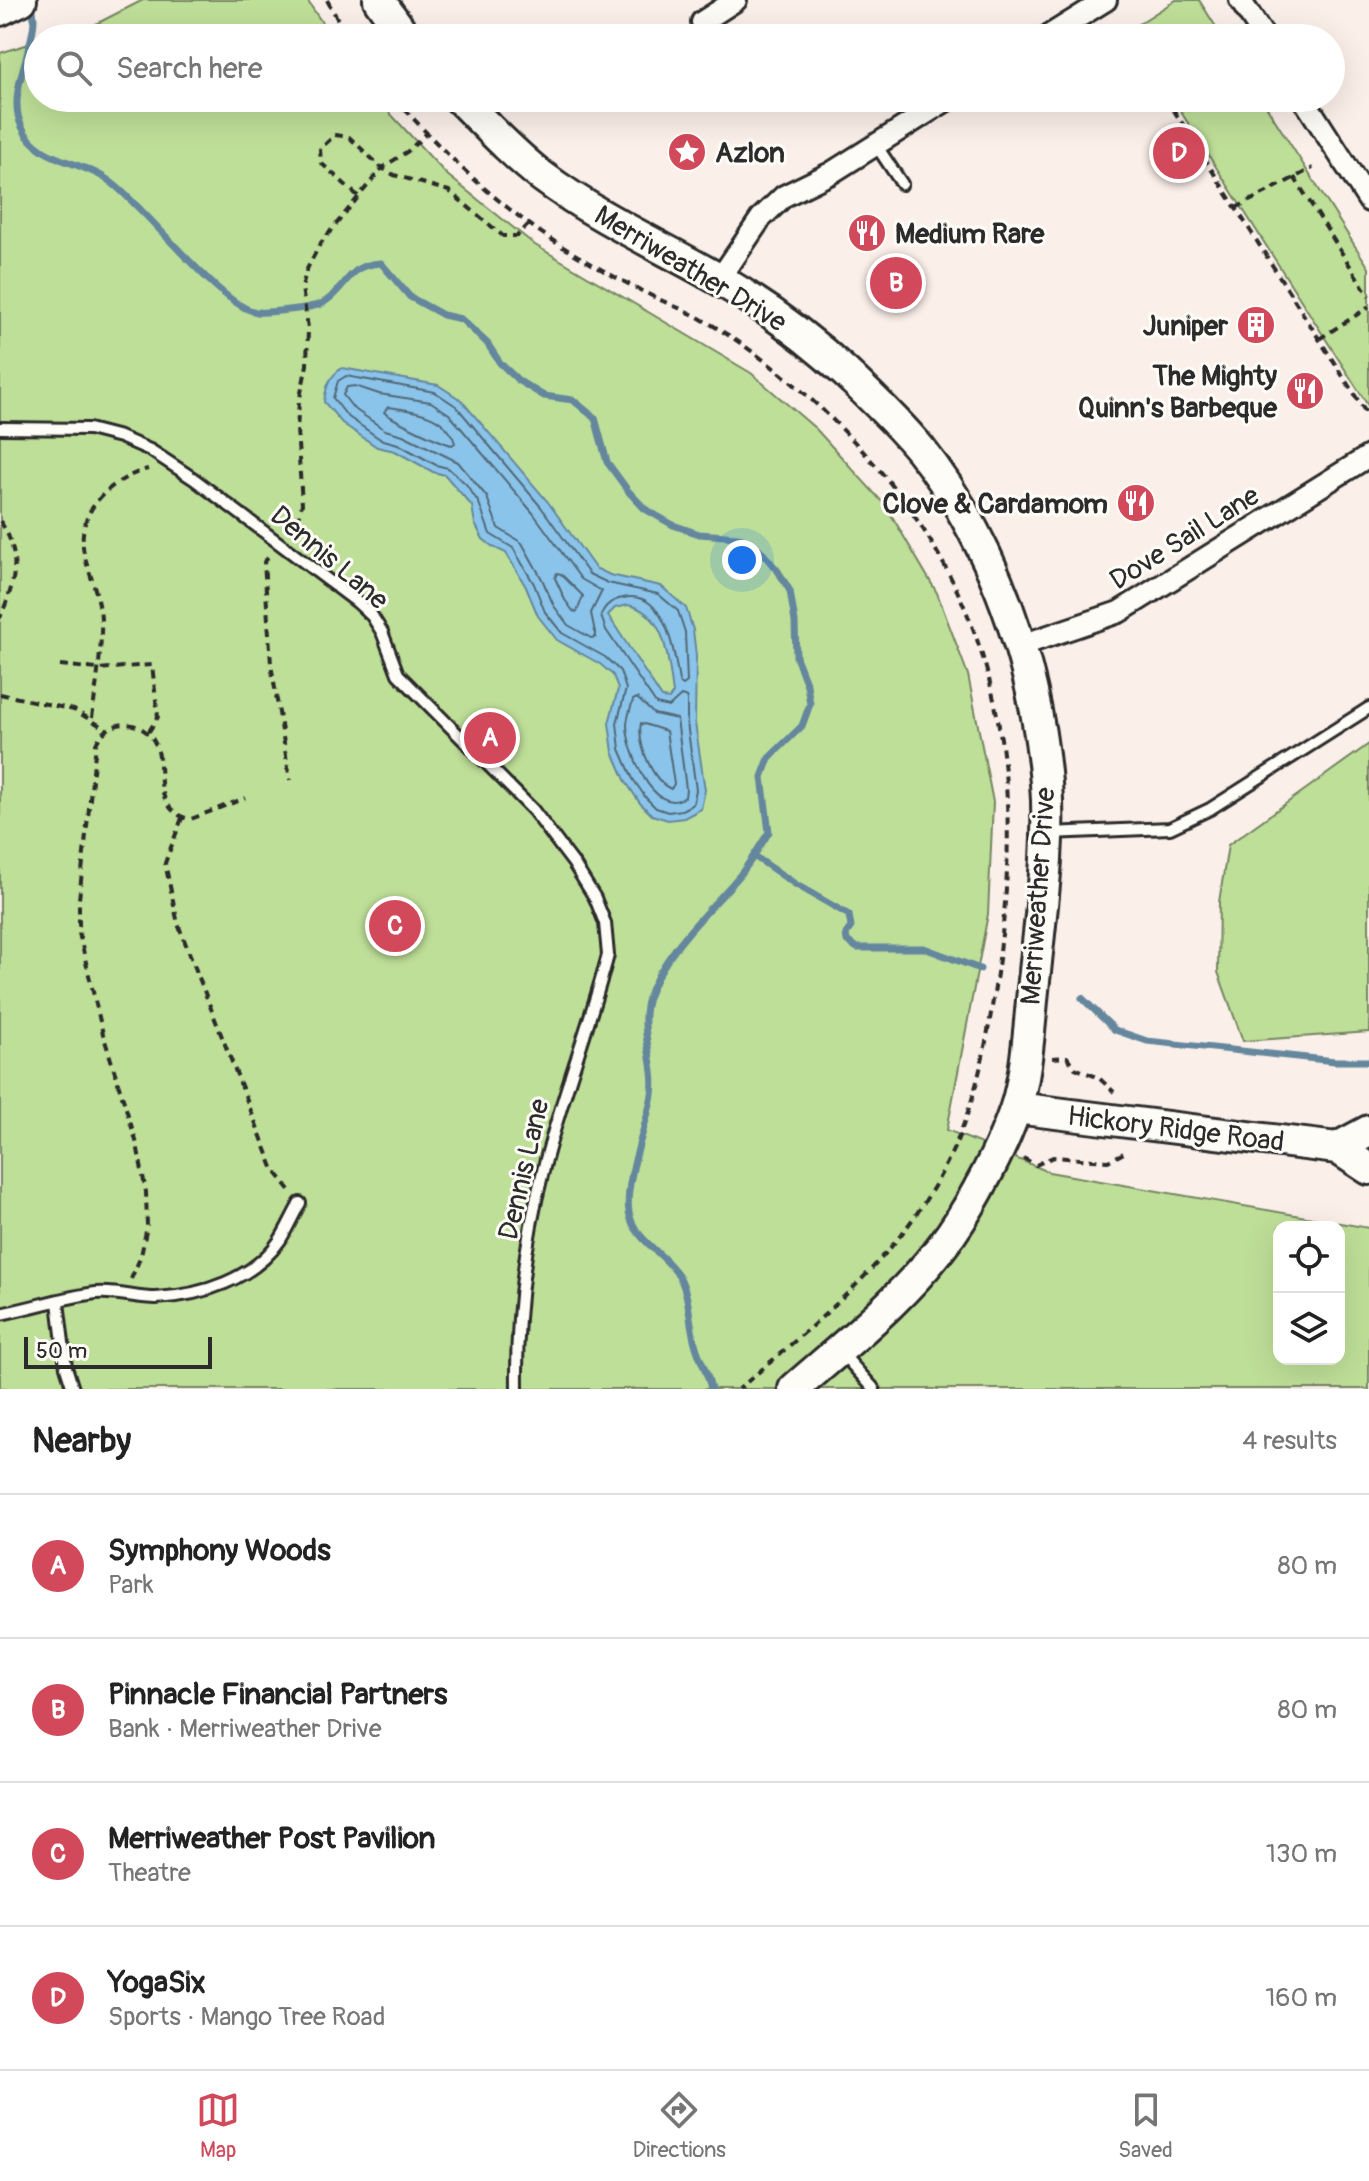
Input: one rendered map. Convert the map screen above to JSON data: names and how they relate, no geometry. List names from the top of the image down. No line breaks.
{"streets":{"street":["Merriweather Drive","Dove Sail Lane","Hickory Ridge Road"],"lane":["Dennis Lane"]},"crossings":[["Merriweather Drive","Dove Sail Lane"],["Merriweather Drive","Hickory Ridge Road"]],"places":{"place":["Azlon"],"restaurant":["Medium Rare","The Mighty Quinn's Barbeque","Clove & Cardamom"],"building":["Juniper"]},"scale_bar":"50 m","page":{"search":"Search here","pins":["D","B","A","C"],"scale":"50 m","heading":["Nearby","4 results"],"list":[{"mark":"A","name":"Symphony Woods","note":"Park","value":"80 m"},{"mark":"B","name":"Pinnacle Financial Partners","note":"Bank · Merriweather Drive","value":"80 m"},{"mark":"C","name":"Merriweather Post Pavilion","note":"Theatre","value":"130 m"},{"mark":"D","name":"YogaSix","note":"Sports · Mango Tree Road","value":"160 m"}],"nav":["Map","Directions","Saved"]}}
